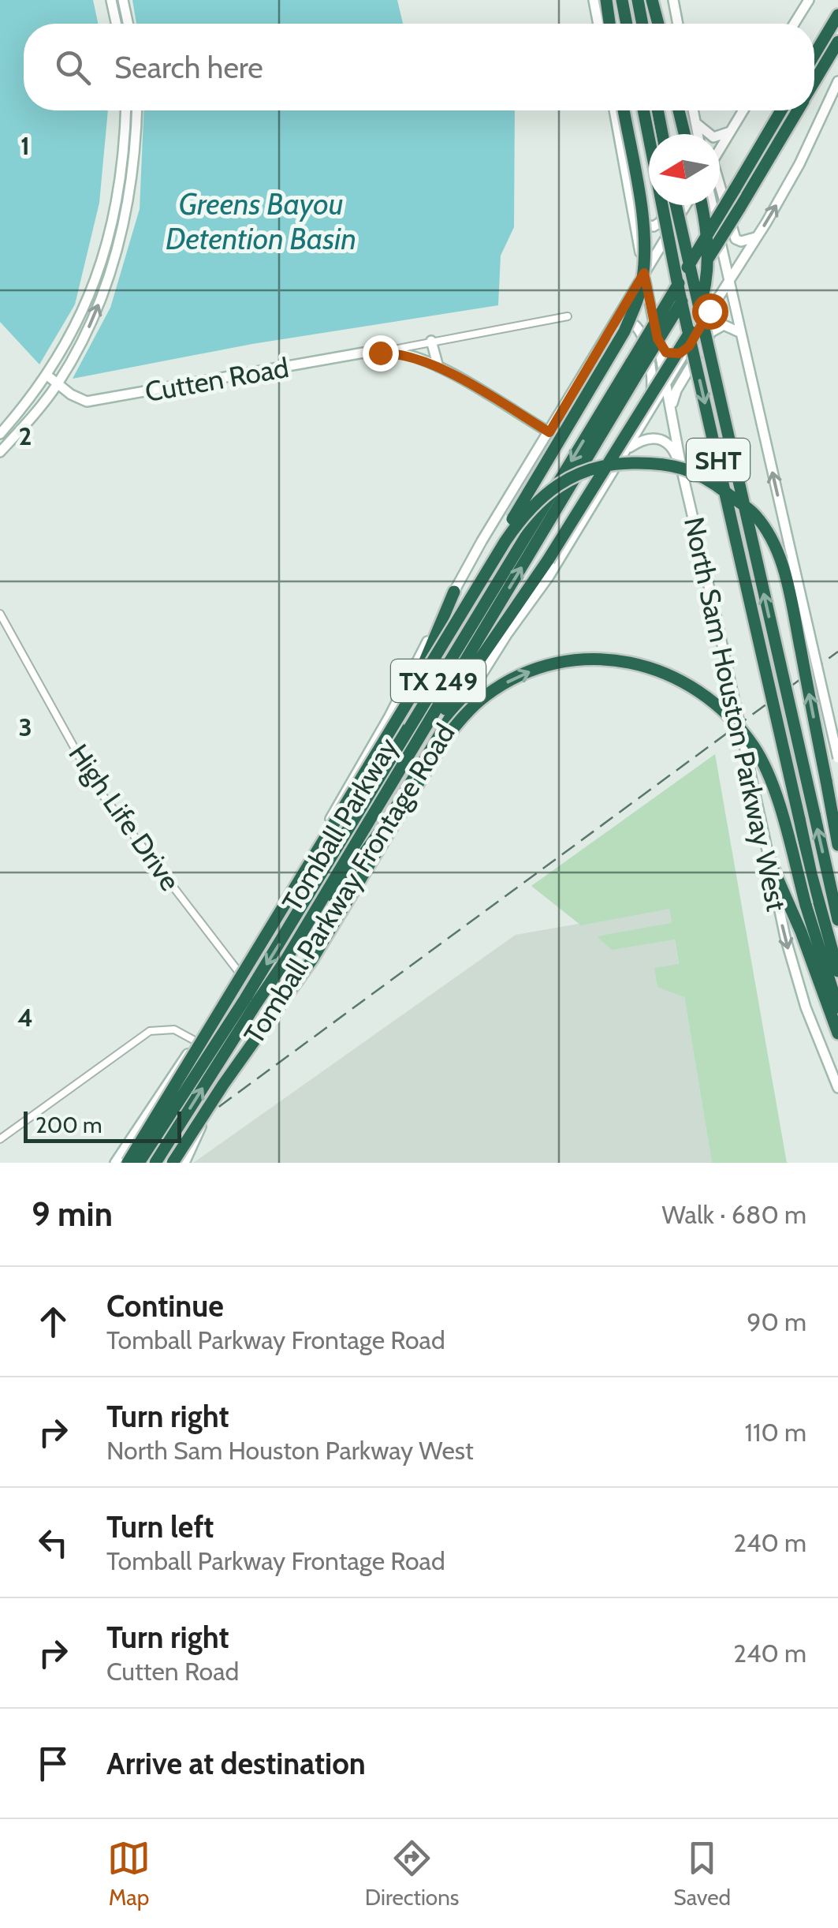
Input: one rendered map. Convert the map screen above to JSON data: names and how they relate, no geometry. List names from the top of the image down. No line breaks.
{"streets":{"highway":["SHT","TX 249","Tomball Parkway"],"main road":["Cutten Road","North Sam Houston Parkway West","Tomball Parkway Frontage Road"],"street":["High Life Drive"]},"crossings":[["Cutten Road","Tomball Parkway Frontage Road"],["North Sam Houston Parkway West","Tomball Parkway Frontage Road"],["High Life Drive","Tomball Parkway Frontage Road"]],"water":["Greens Bayou Detention Basin"],"scale_bar":"200 m","north":"left","page":{"search":"Search here","scale":"200 m","heading":["9 min","Walk · 680 m"],"list":[["Continue","Tomball Parkway Frontage Road","90 m"],["Turn right","North Sam Houston Parkway West","110 m"],["Turn left","Tomball Parkway Frontage Road","240 m"],["Turn right","Cutten Road","240 m"],"Arrive at destination"],"nav":["Map","Directions","Saved"]},"grid":{"rows":["1","2","3","4"]}}
